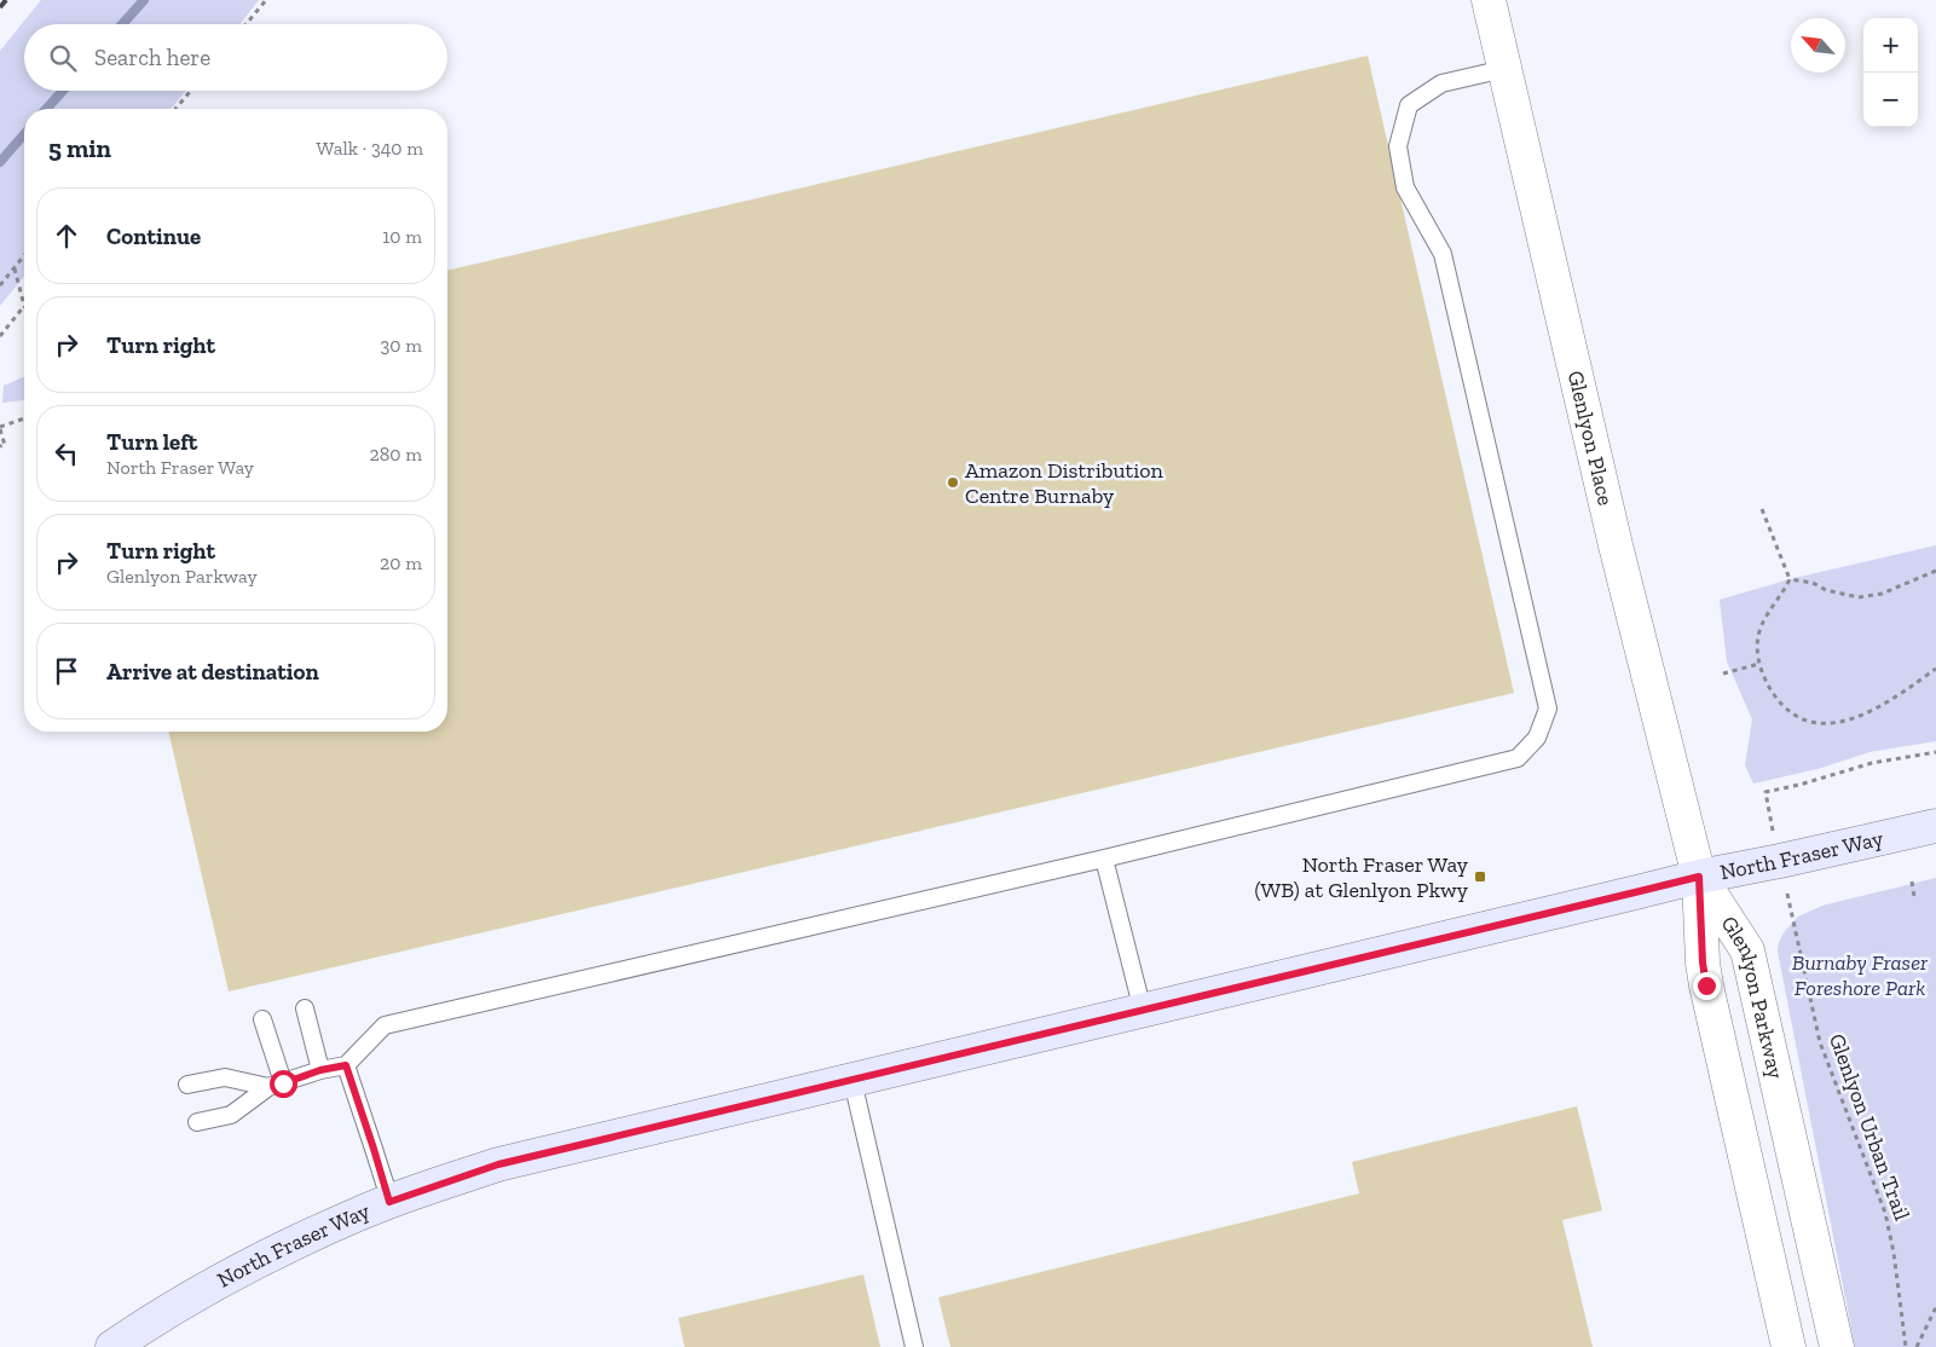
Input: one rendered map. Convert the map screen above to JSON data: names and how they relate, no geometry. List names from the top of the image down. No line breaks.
{"streets":{"street":["Glenlyon Place","North Fraser Way","Glenlyon Parkway"],"path":["Glenlyon Urban Trail"]},"crossings":[["Glenlyon Place","North Fraser Way"],["Glenlyon Place","Glenlyon Parkway"],["North Fraser Way","Glenlyon Parkway"]],"parks":["Burnaby Fraser Foreshore Park"],"places":{"other":["Amazon Distribution Centre Burnaby"],"transit":["North Fraser Way (WB) at Glenlyon Pkwy"]},"north":"top left","page":{"map_buttons":["+","−"],"search":"Search here","heading":["5 min","Walk · 340 m"],"list":[["Continue","10 m"],["Turn right","30 m"],["Turn left","North Fraser Way","280 m"],["Turn right","Glenlyon Parkway","20 m"],"Arrive at destination"]}}
